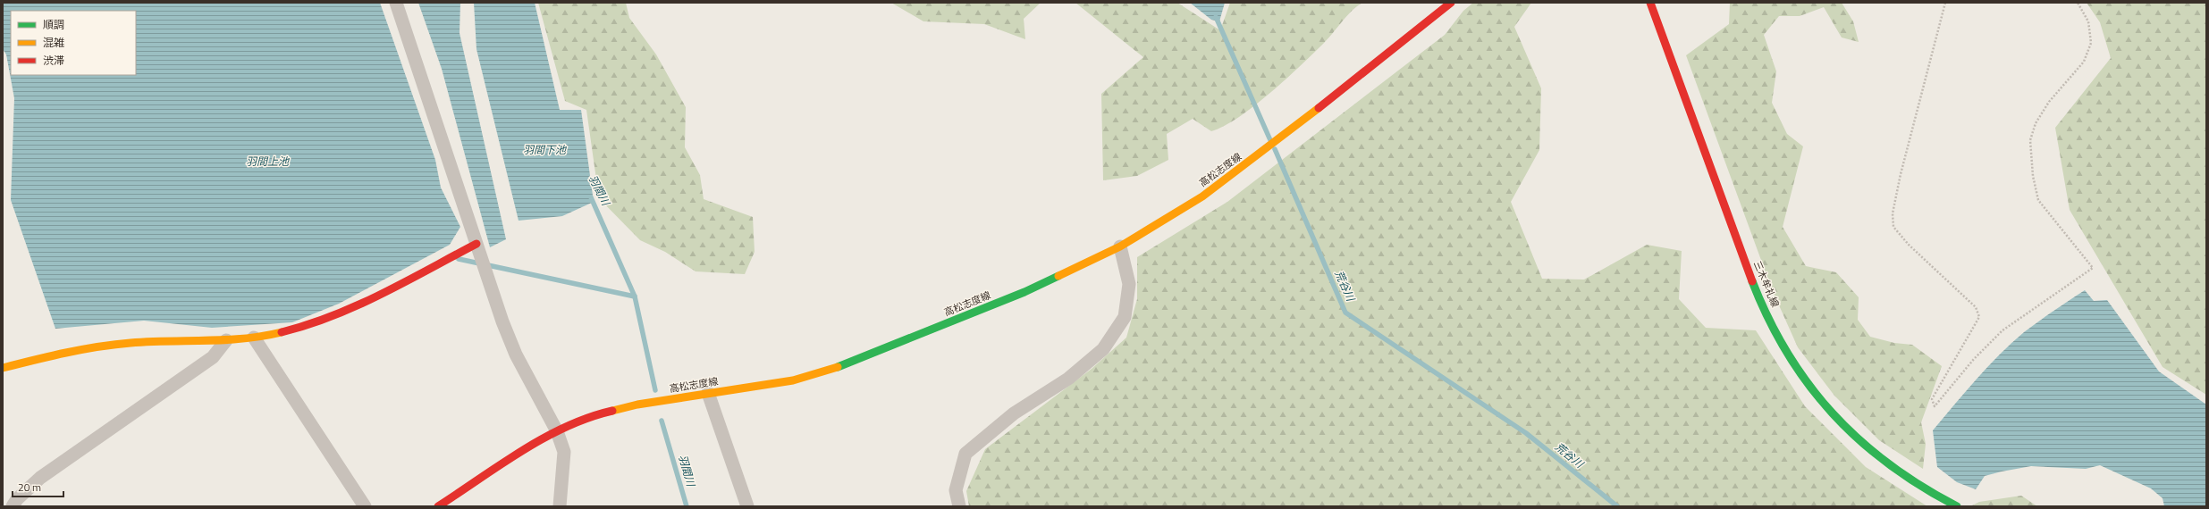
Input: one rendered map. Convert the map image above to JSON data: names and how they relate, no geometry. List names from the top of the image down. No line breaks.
{"streets":{"main road":["高松志度線","三木牟礼線"]},"water":["羽間下池","羽間上池","羽間川","荒谷川"],"legend":["順調","混雑","渋滞"],"scale_bar":"20 m"}
